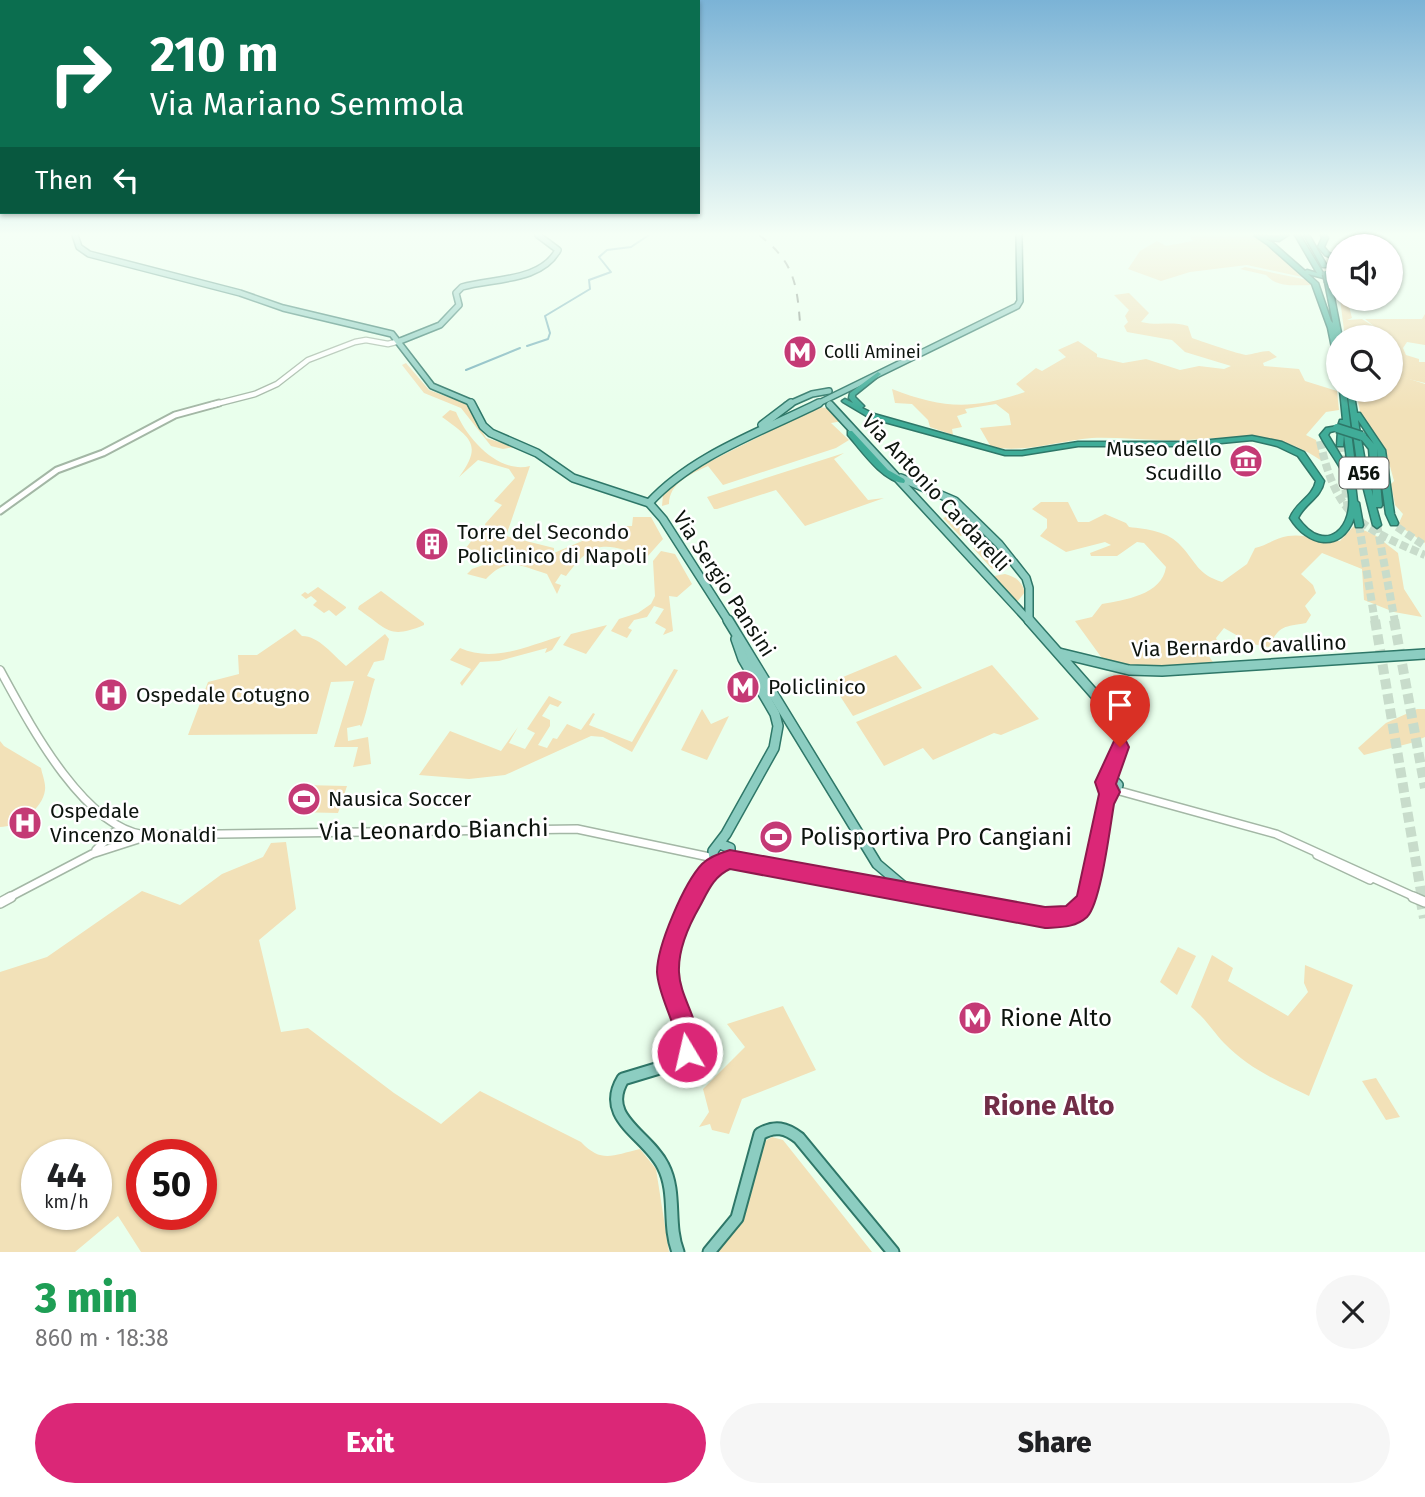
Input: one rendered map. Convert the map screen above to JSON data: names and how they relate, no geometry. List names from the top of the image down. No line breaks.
{"streets":{"highway":["A56"],"main road":["Via Antonio Cardarelli","Via Sergio Pansini","Via Bernardo Cavallino"],"street":["Via Leonardo Bianchi"]},"crossings":[["Via Antonio Cardarelli","Via Sergio Pansini"],["Via Antonio Cardarelli","Via Bernardo Cavallino"]],"districts":["Rione Alto"],"places":{"metro station":["Colli Aminei","Policlinico","Rione Alto"],"museum":["Museo dello Scudillo"],"building":["Torre del Secondo Policlinico di Napoli"],"hospital":["Ospedale Cotugno","Ospedale Vincenzo Monaldi"],"sports":["Nausica Soccer","Polisportiva Pro Cangiani"]},"page":{"turn":["210 m","Via Mariano Semmola"],"then":"Then","speed":"44 km/h","limit":"50","heading":["3 min","860 m · 18:38"],"buttons":["Exit","Share"]}}
